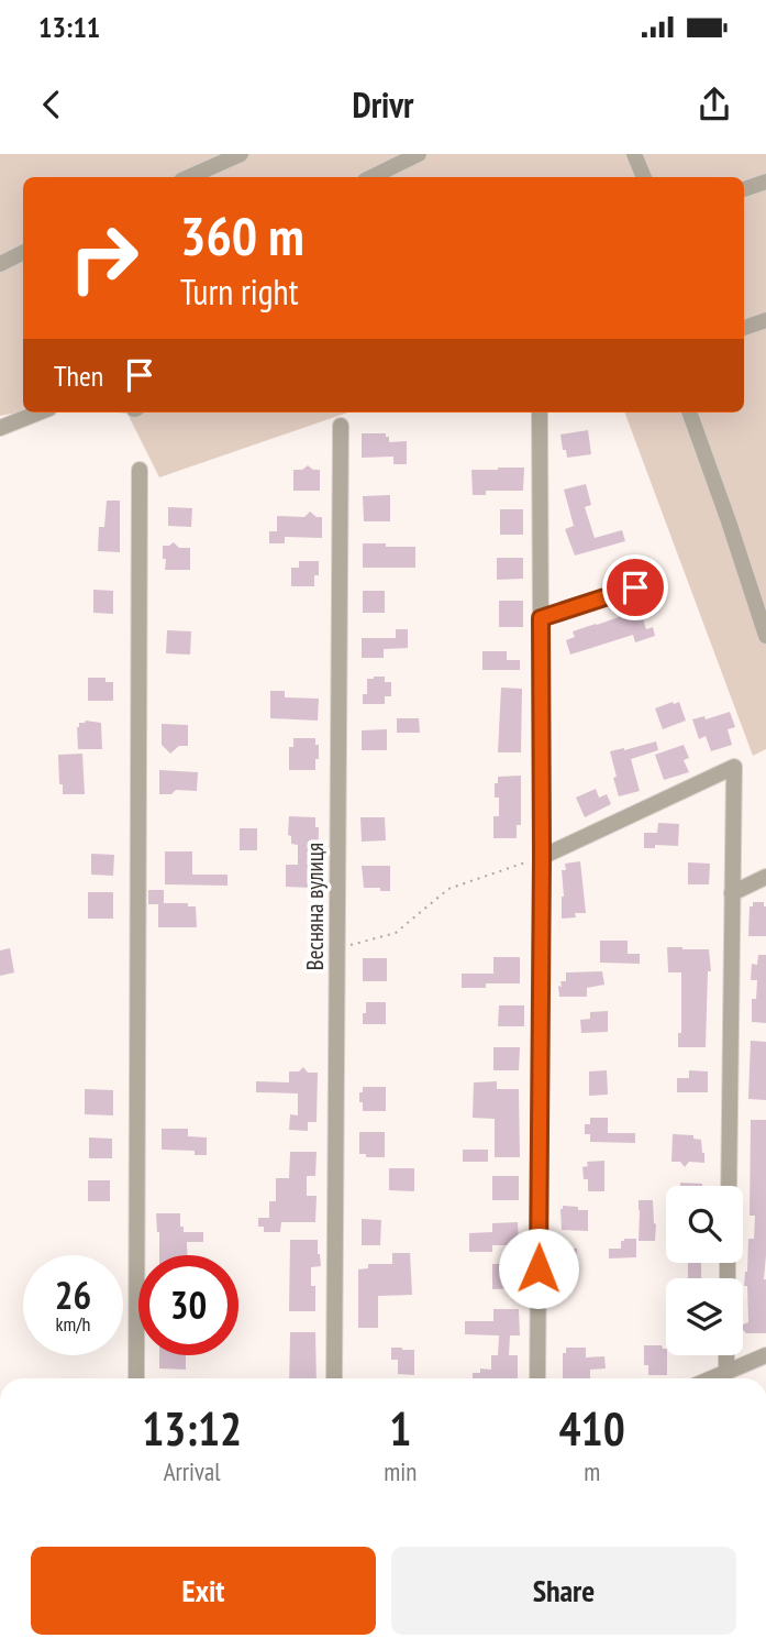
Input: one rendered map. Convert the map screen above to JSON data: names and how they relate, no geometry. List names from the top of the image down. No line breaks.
{"streets":{"street":["Весняна вулиця"]},"page":{"status":"13:11","header":"Drivr","turn":["360 m","Turn right"],"then":"Then","speed":"26 km/h","limit":"30","eta":["13:12","Arrival","1","min","410","m"],"buttons":["Exit","Share"]}}
